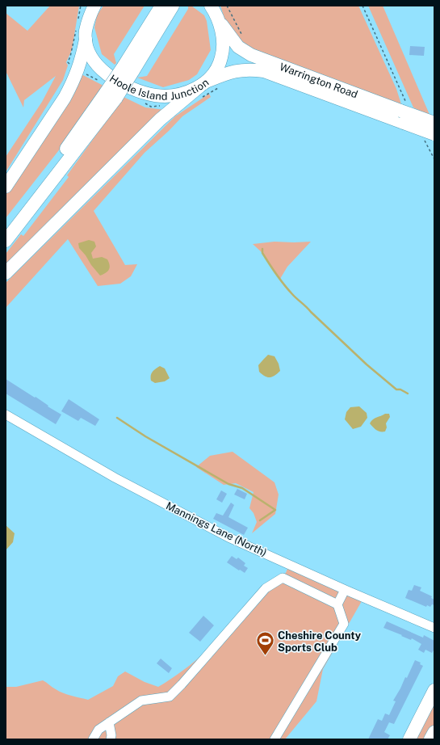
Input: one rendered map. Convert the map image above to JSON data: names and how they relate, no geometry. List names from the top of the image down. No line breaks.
{"streets":{"highway":["Hoole Island Junction","Warrington Road"],"street":["Mannings Lane (North)"]},"crossings":[["Hoole Island Junction","Warrington Road"]],"places":{"sports":["Cheshire County Sports Club"]}}
